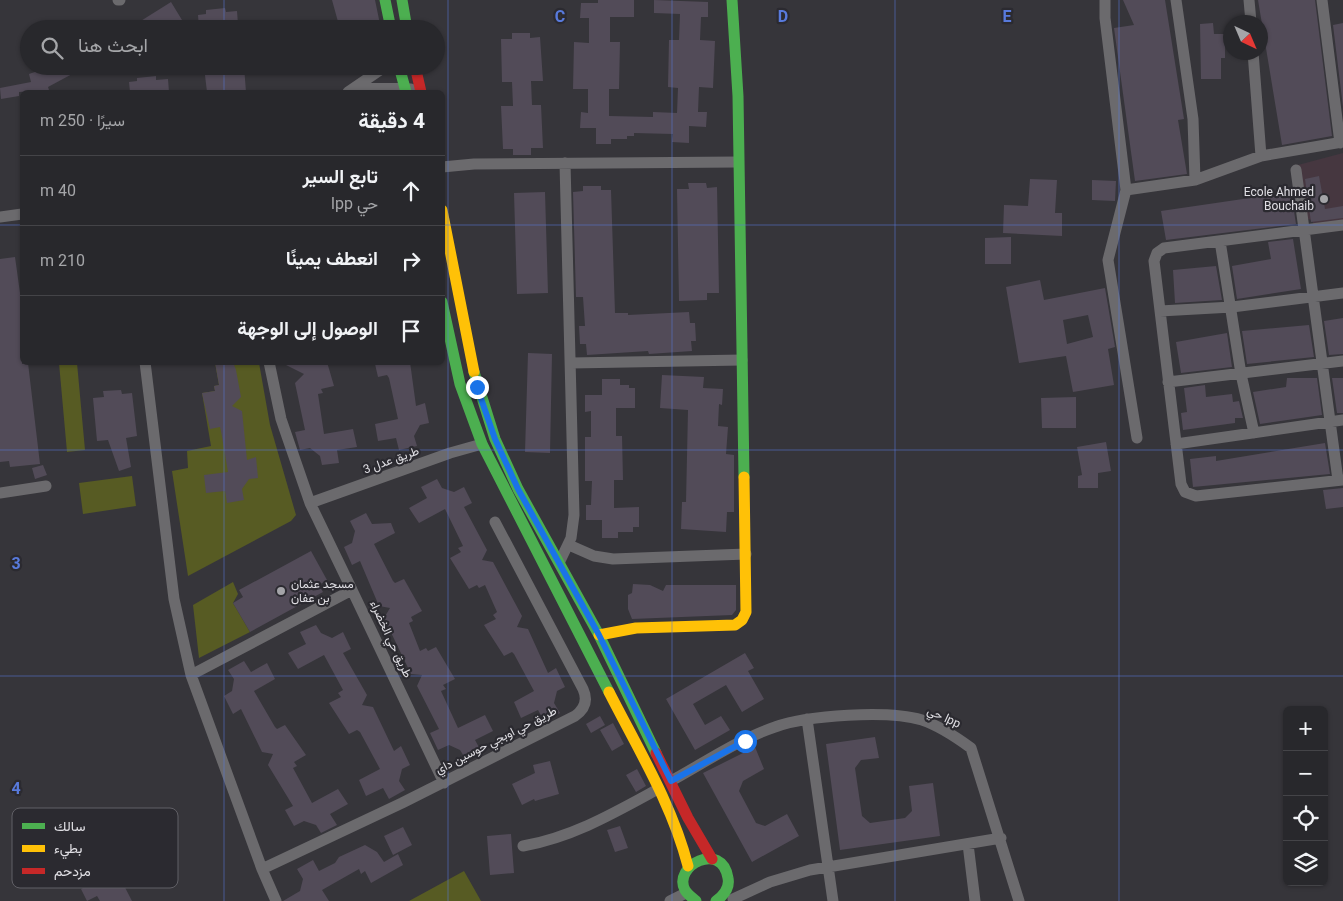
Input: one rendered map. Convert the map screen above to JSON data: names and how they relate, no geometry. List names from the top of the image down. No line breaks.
{"streets":{"street":["طريق عدل 3","طريق حي الخضراء","حي lpp","طريق حي اوبجي حوسين داي"]},"crossings":[["طريق حي الخضراء","طريق حي اوبجي حوسين داي"]],"places":["Ecole Ahmed Bouchaib","مسجد عثمان بن عفان"],"legend":["سالك","بطيء","مزدحم"],"north":"bottom right","page":{"search":"ابحث هنا","heading":["4 دقيقة","سيرًا · 250 m"],"list":[["تابع السير","حي lpp","40 m"],["انعطف يمينًا","210 m"],"الوصول إلى الوجهة"],"map_buttons":["+","−"]},"grid":{"columns":["C","D","E"],"rows":["3","4"]}}
